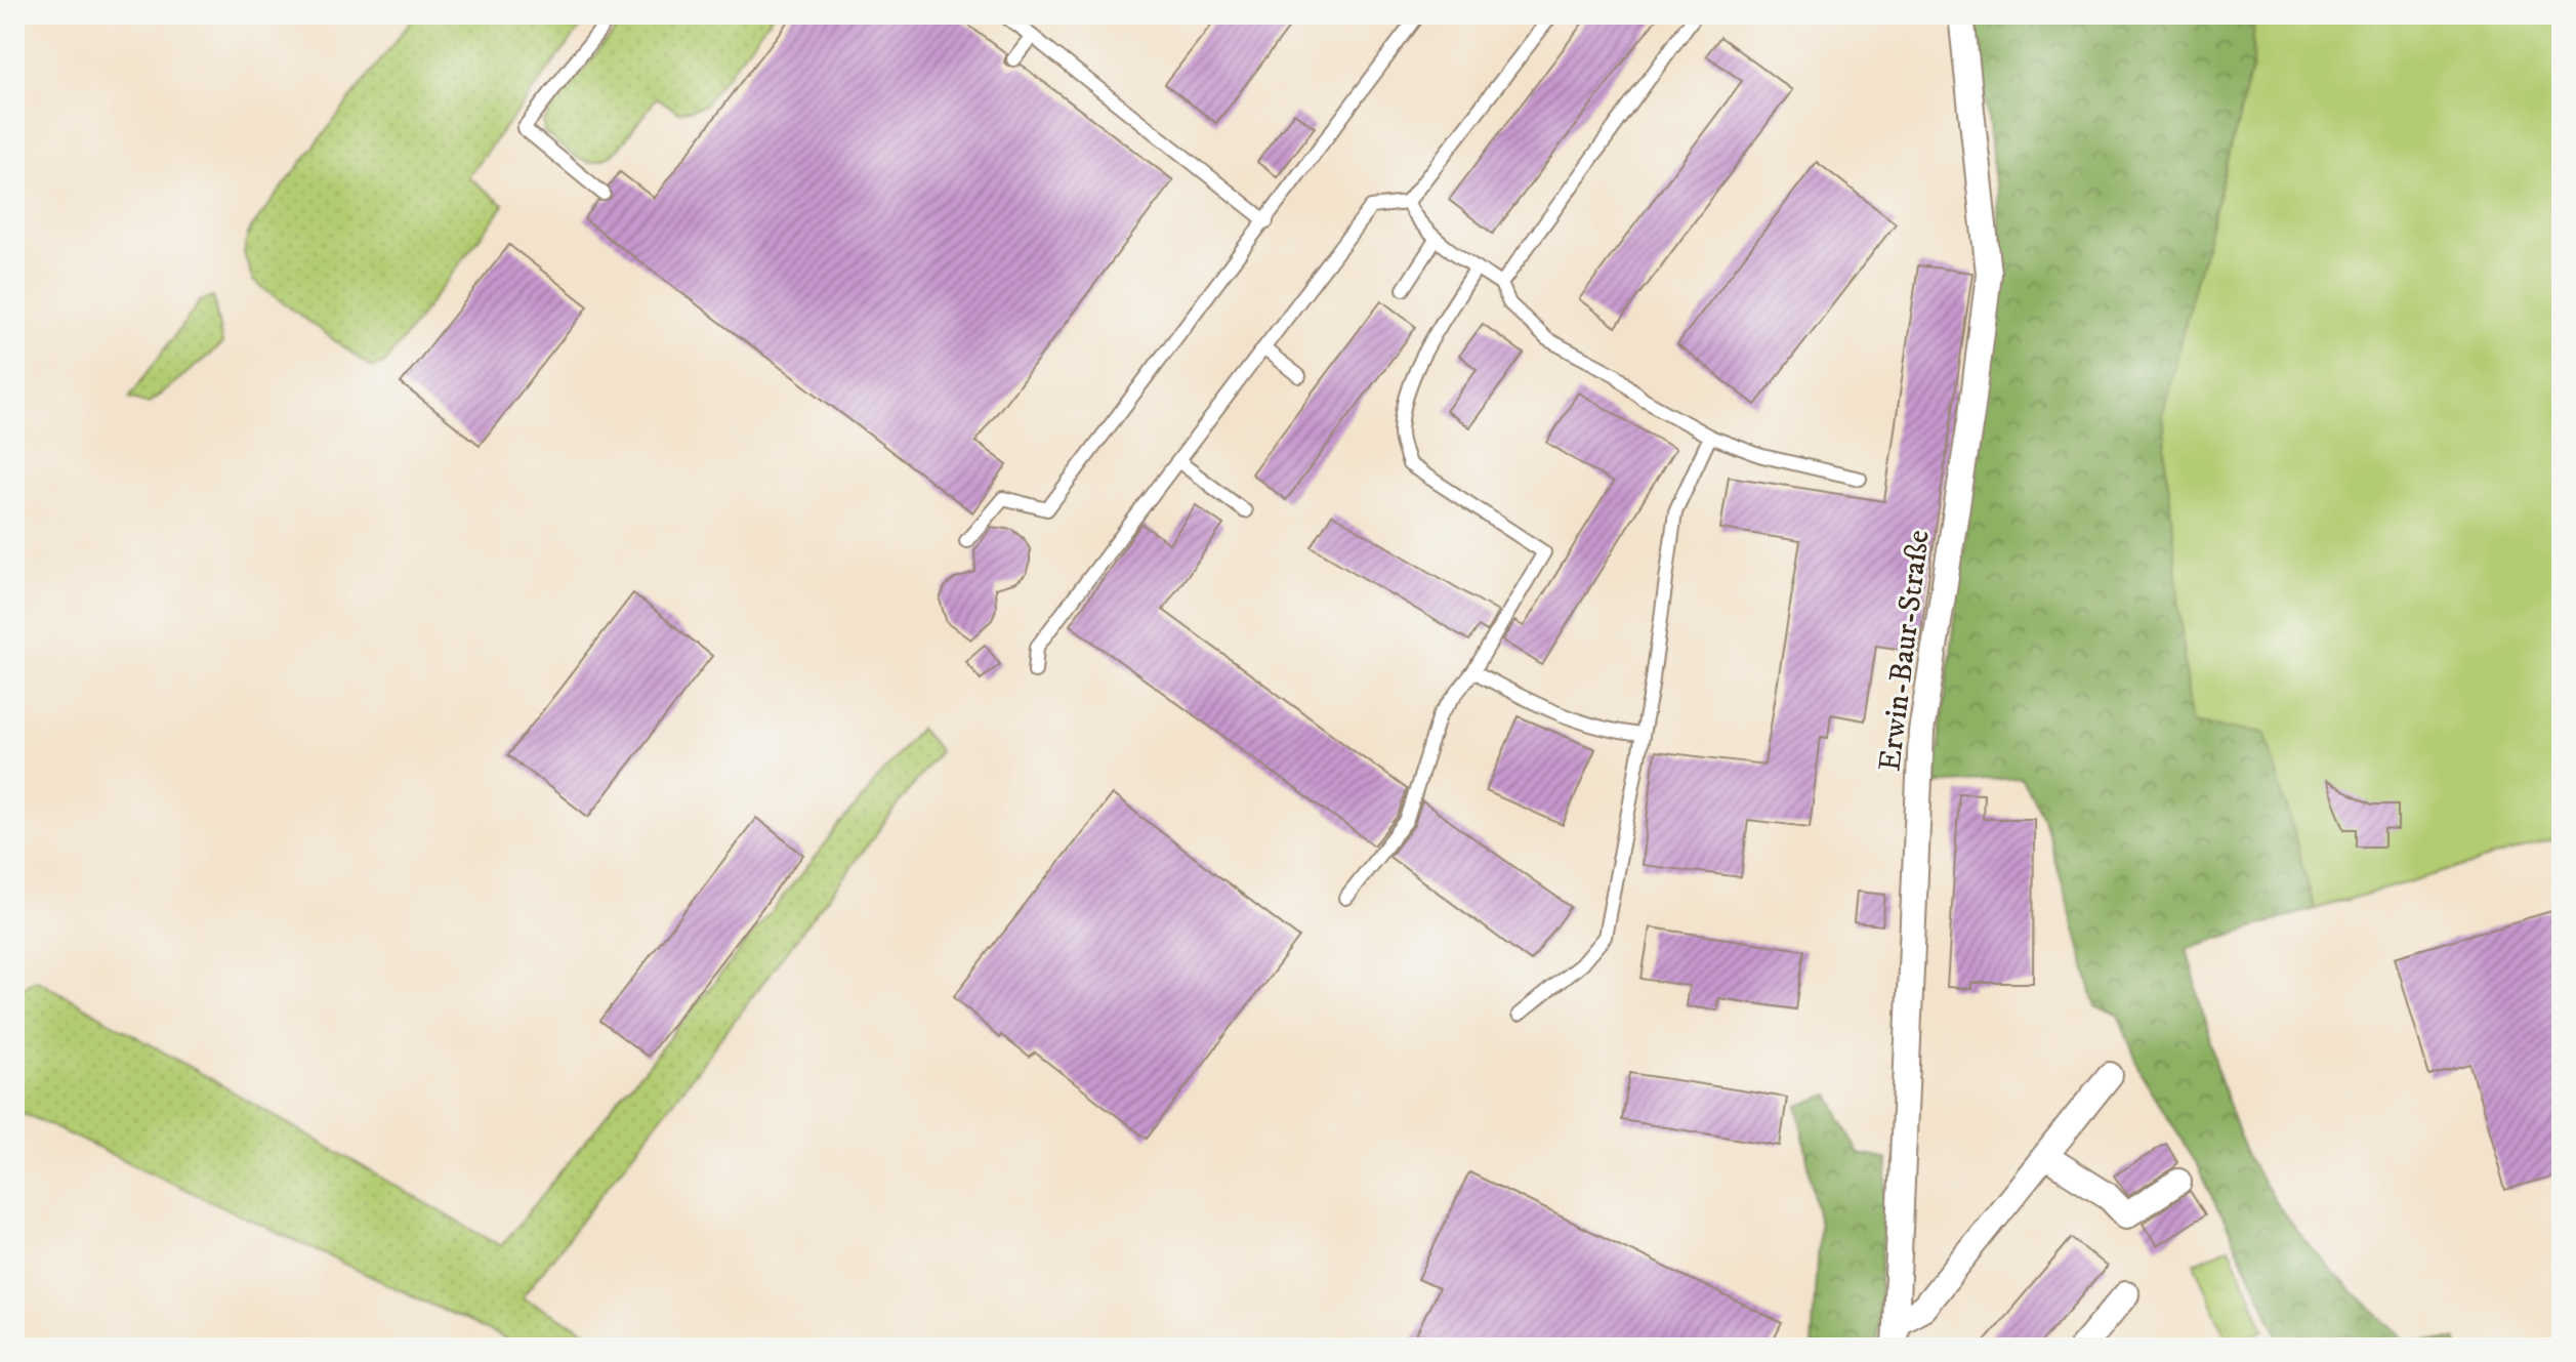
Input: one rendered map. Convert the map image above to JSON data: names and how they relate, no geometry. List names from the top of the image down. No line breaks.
{"streets":{"street":["Erwin-Baur-Straße"]}}
